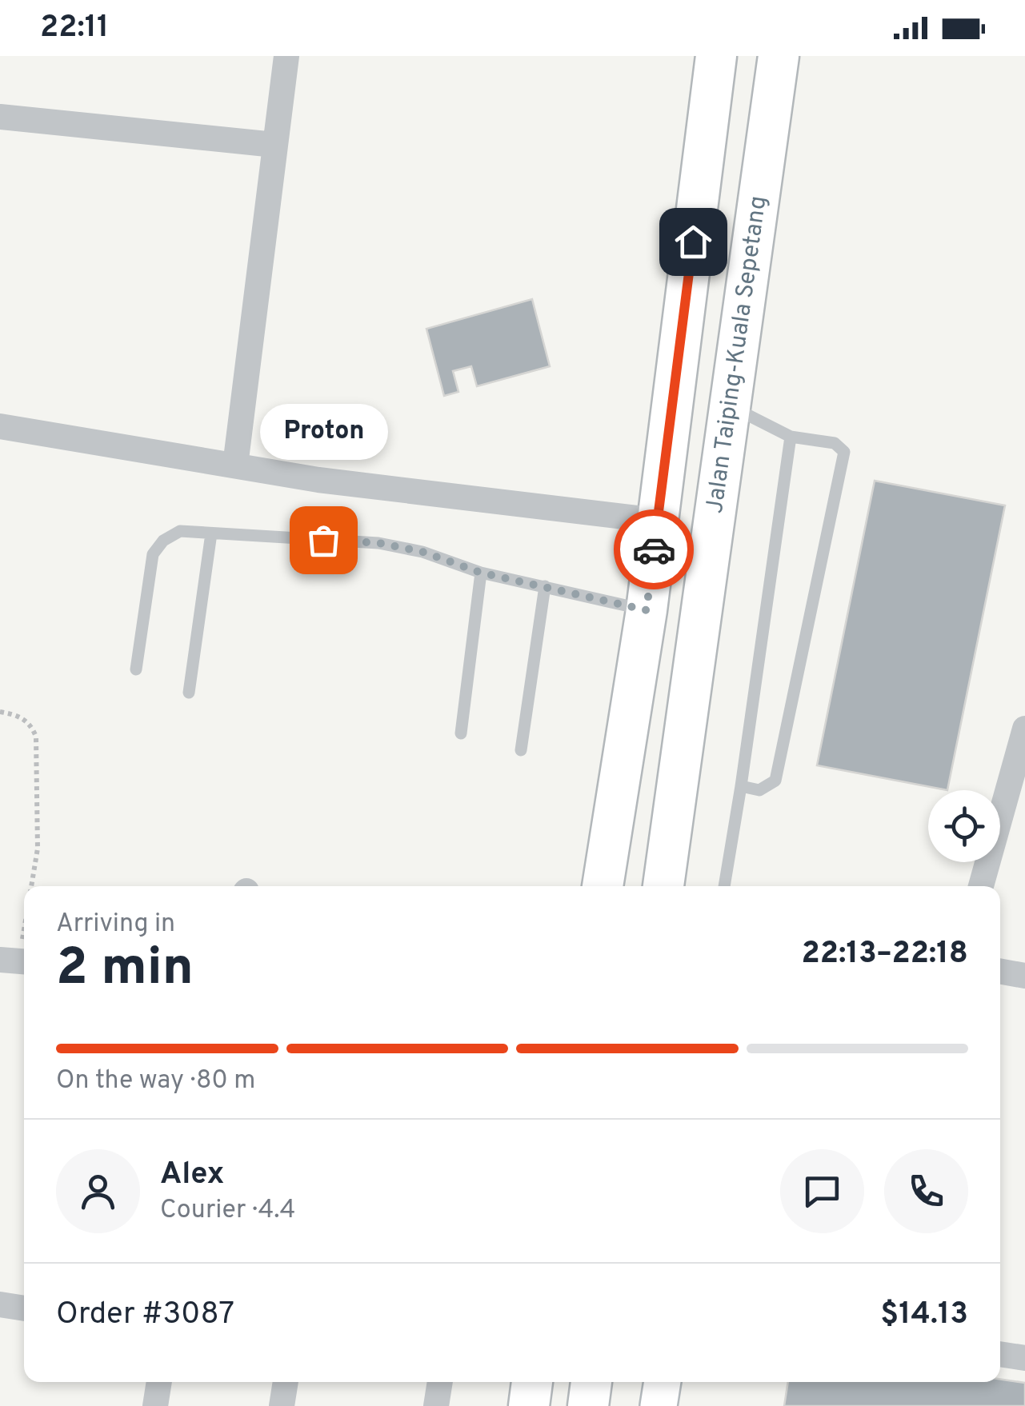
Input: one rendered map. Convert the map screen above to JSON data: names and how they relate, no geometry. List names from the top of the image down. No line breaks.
{"streets":{"main road":["Jalan Taiping-Kuala Sepetang"]},"places":["Proton"],"page":{"status":"22:11","bubble":"Proton","heading":["2 min","Arriving in","22:13–22:18"],"panel":["Alex","Courier · 4.4","Order #3087","$14.13"],"bar":"On the way · 80 m"}}
